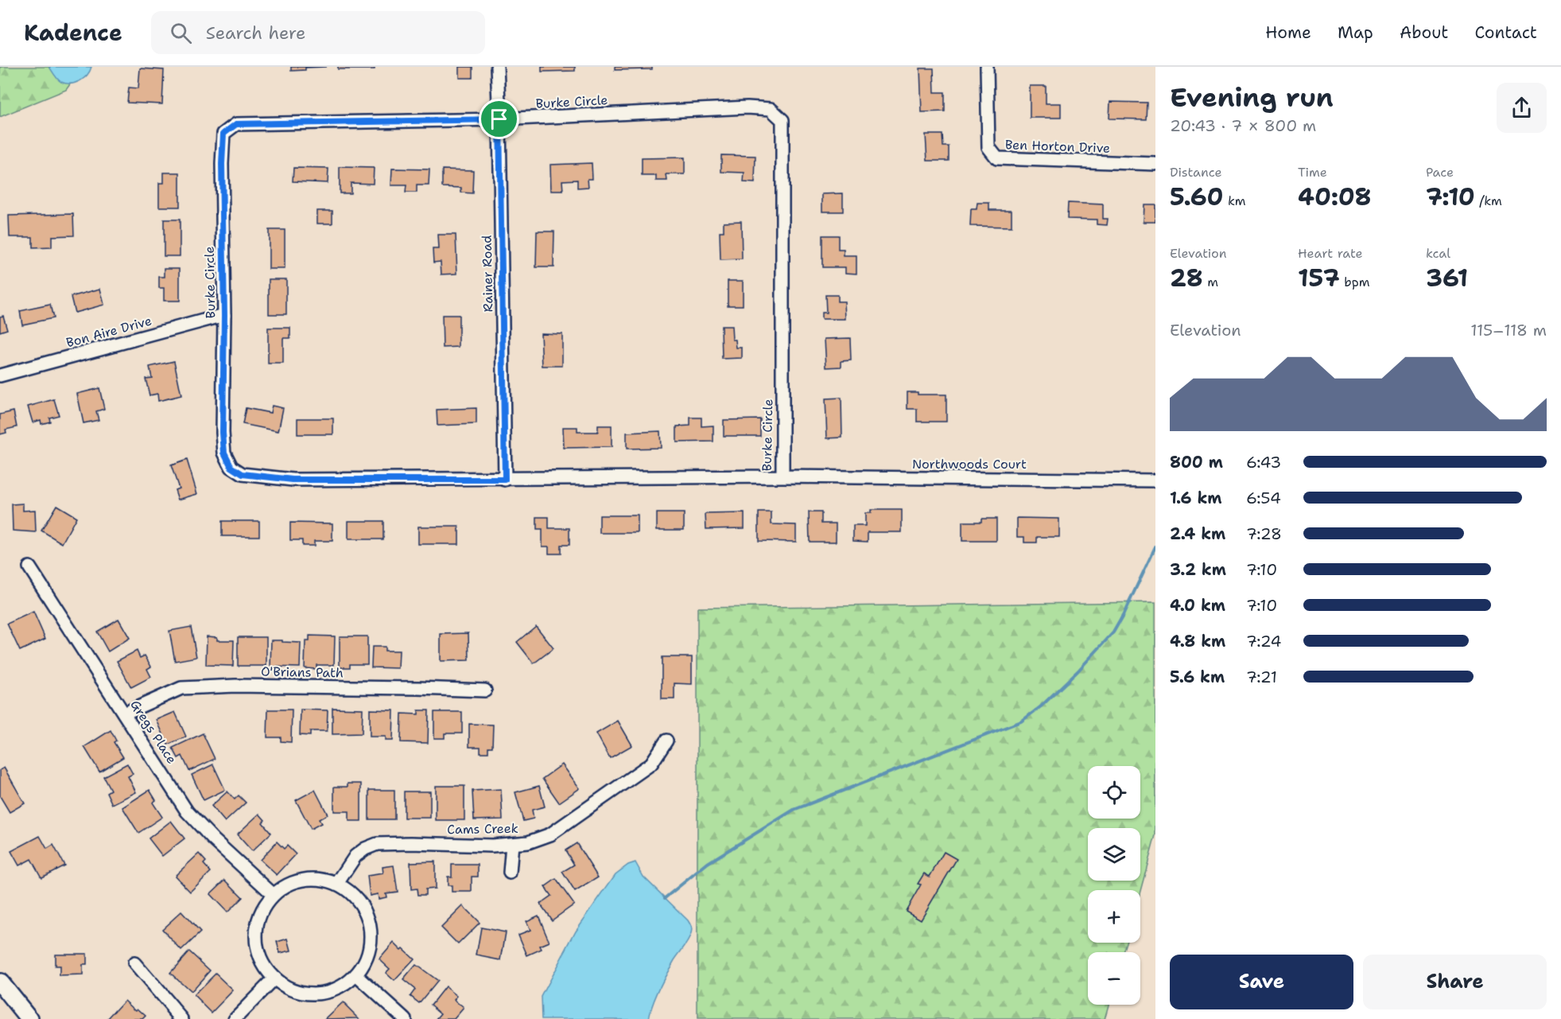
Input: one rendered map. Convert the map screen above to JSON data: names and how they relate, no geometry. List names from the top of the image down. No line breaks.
{"streets":{"street":["Burke Circle","Ben Horton Drive","Rainer Road","Bon Aire Drive","Northwoods Court","O'Brians Path","Gregs Place","Cams Creek"]},"crossings":[["Burke Circle","Rainer Road"],["Burke Circle","Bon Aire Drive"],["Burke Circle","Northwoods Court"],["O'Brians Path","Gregs Place"],["Gregs Place","Cams Creek"]],"page":{"header":"Kadence","search":"Search here","nav":["Home","Map","About","Contact"],"heading":["Evening run","20:43 · 7 × 800 m"],"stats":[["Distance","5.60 km"],["Time","40:08"],["Pace","7:10 /km"],["Elevation","28 m"],["Heart rate","157 bpm"],["kcal","361"]],"chart":["Elevation","115–118 m"],"list":[{"name":"800 m","note":"6:43"},{"name":"1.6 km","note":"6:54"},{"name":"2.4 km","note":"7:28"},{"name":"3.2 km","note":"7:10"},{"name":"4.0 km","note":"7:10"},{"name":"4.8 km","note":"7:24"},{"name":"5.6 km","note":"7:21"}],"map_buttons":["+","−"],"buttons":["Save","Share"]}}
